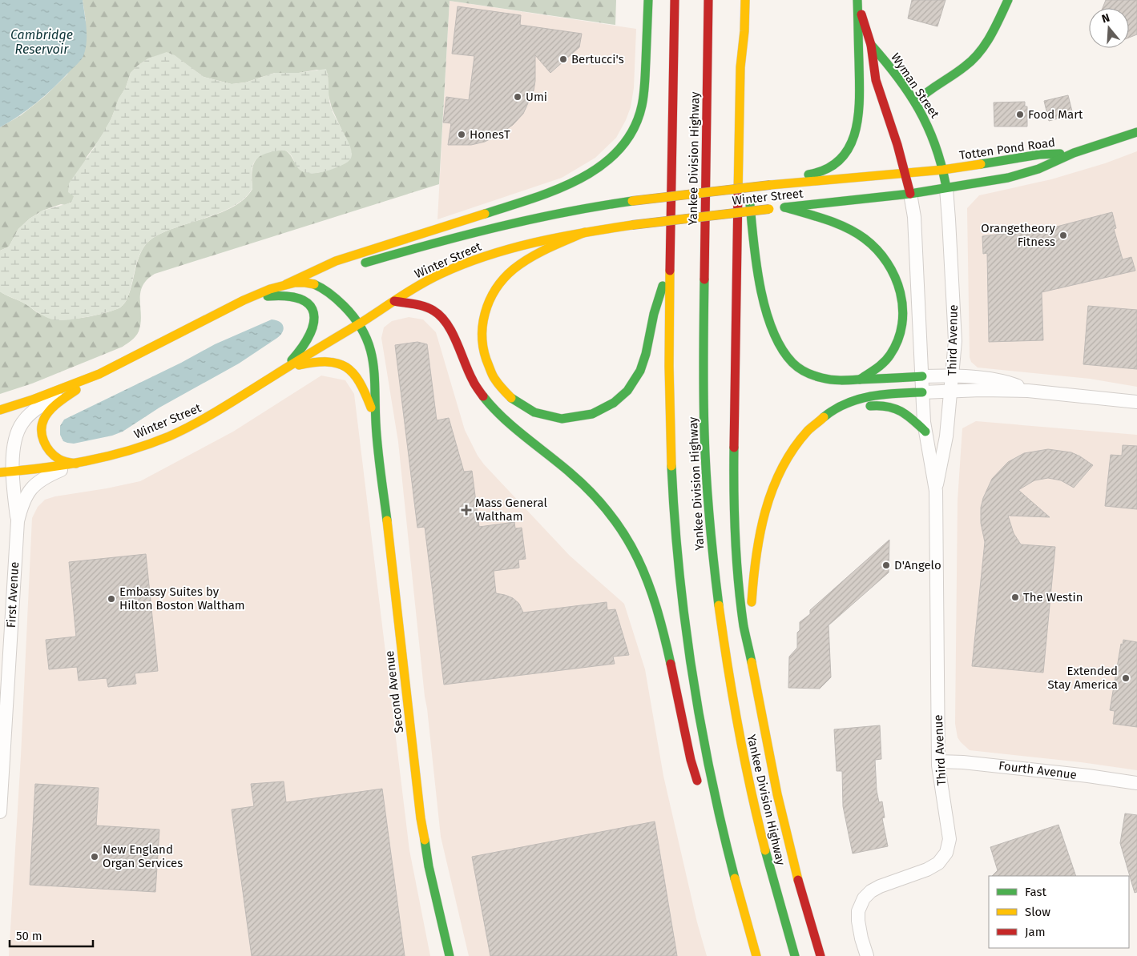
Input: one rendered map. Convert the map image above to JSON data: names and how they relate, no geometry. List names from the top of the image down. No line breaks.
{"streets":{"main road":["Wyman Street","Totten Pond Road","Yankee Division Highway","Winter Street","Second Avenue"],"street":["Third Avenue","First Avenue","Fourth Avenue"]},"crossings":[["Wyman Street","Totten Pond Road"],["Wyman Street","Winter Street"],["Wyman Street","Third Avenue"],["Totten Pond Road","Winter Street"],["Totten Pond Road","Third Avenue"],["Winter Street","Third Avenue"],["Winter Street","First Avenue"],["Winter Street","Second Avenue"],["Third Avenue","Fourth Avenue"]],"water":["Cambridge Reservoir"],"places":{"other":["Bertucci's","Umi","Food Mart","HonesT","Orangetheory Fitness","D'Angelo","The Westin","Embassy Suites by Hilton Boston Waltham","Extended Stay America","New England Organ Services"],"health":["Mass General Waltham"]},"legend":["Fast","Slow","Jam"],"scale_bar":"50 m","north":"top"}
